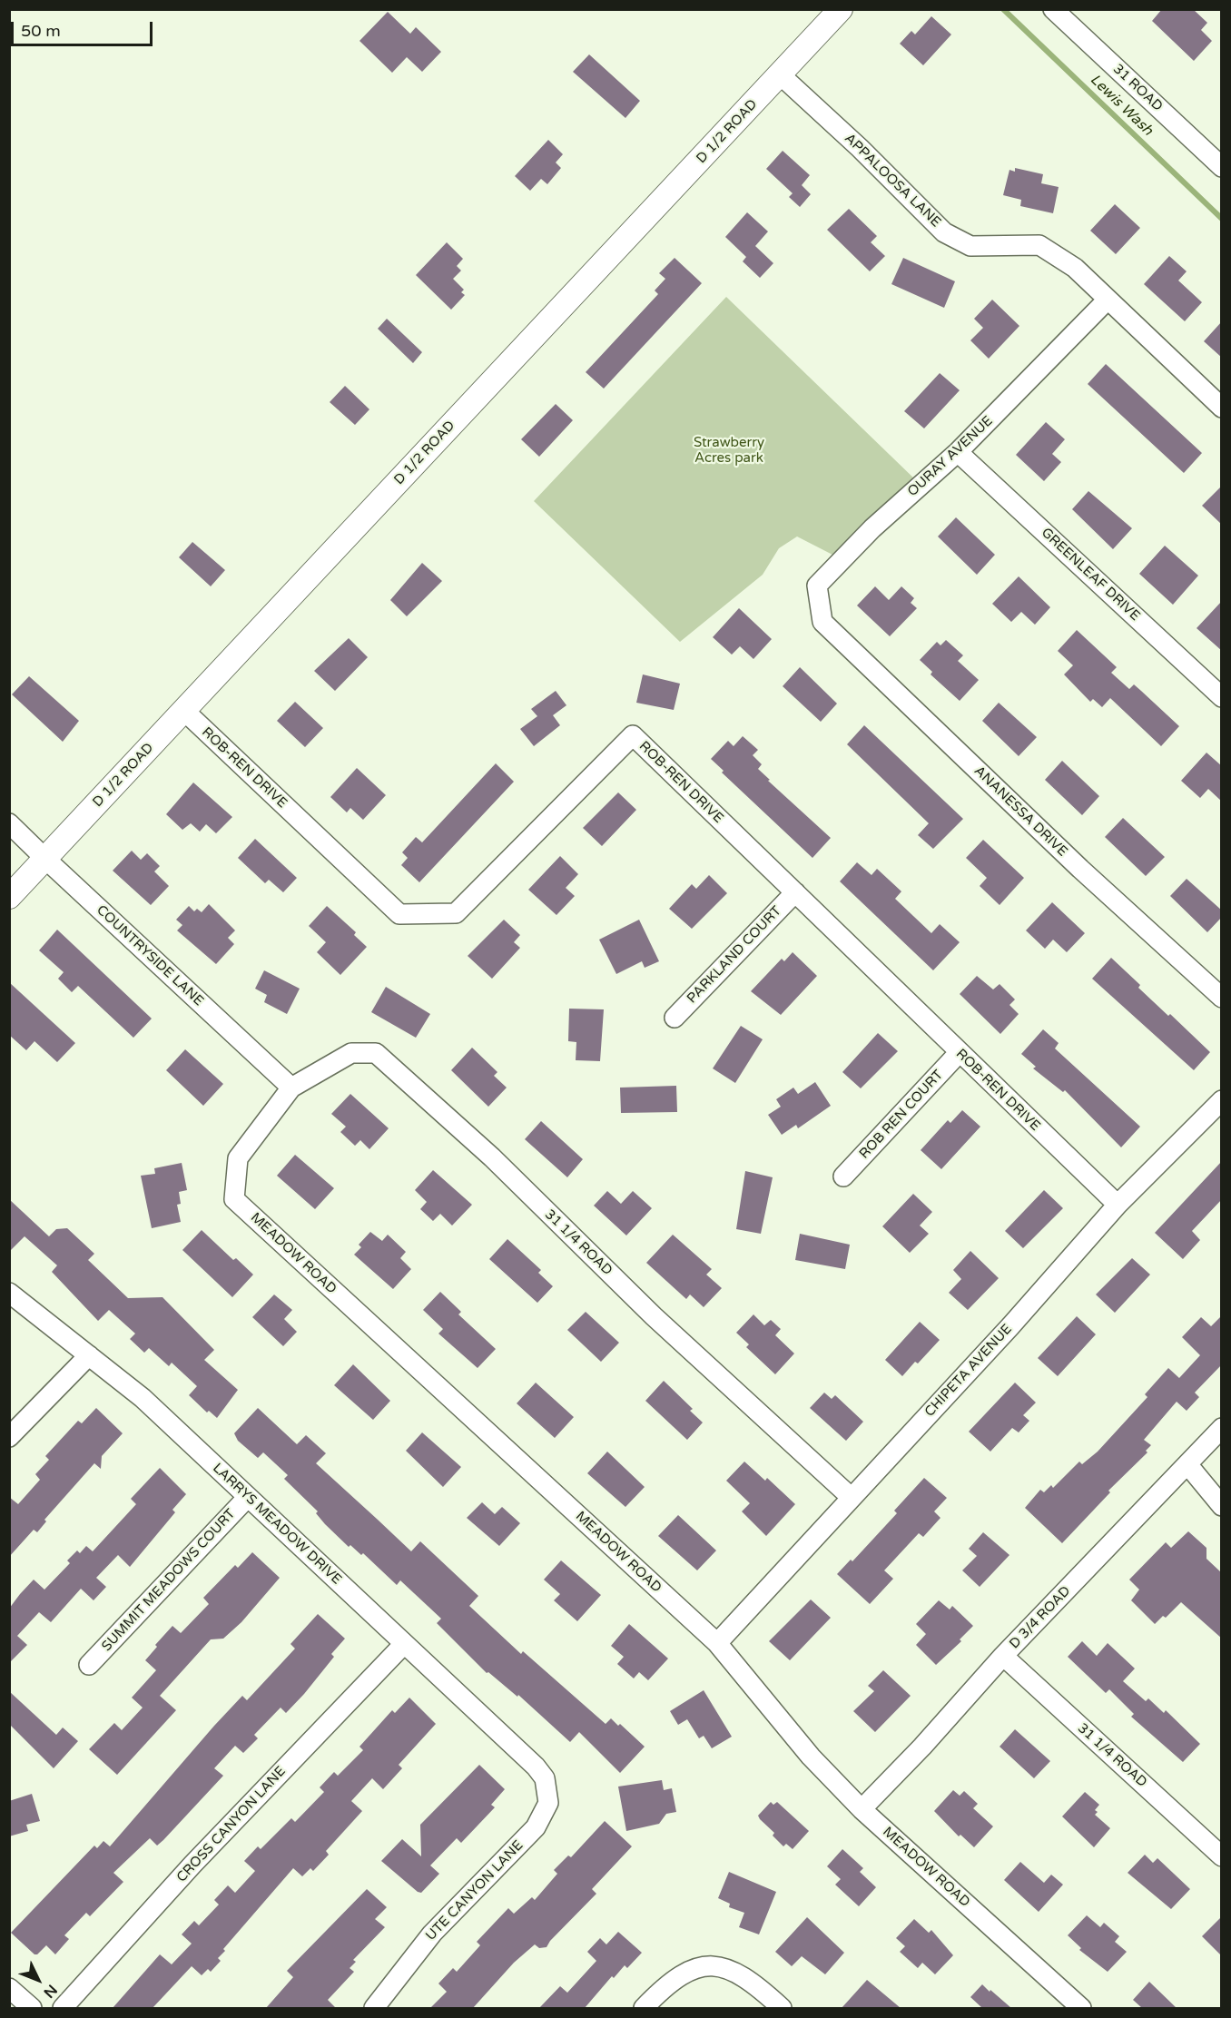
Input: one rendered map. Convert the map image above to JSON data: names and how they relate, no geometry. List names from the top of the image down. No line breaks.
{"streets":{"main road":["D 1/2 ROAD"],"street":["31 ROAD","APPALOOSA LANE","OURAY AVENUE","GREENLEAF DRIVE","ROB-REN DRIVE","ANANESSA DRIVE","PARKLAND COURT","COUNTRYSIDE LANE","ROB REN COURT","31 1/4 ROAD","MEADOW ROAD","CHIPETA AVENUE","LARRYS MEADOW DRIVE","SUMMIT MEADOWS COURT","D 3/4 ROAD","CROSS CANYON LANE","UTE CANYON LANE"]},"crossings":[["D 1/2 ROAD","APPALOOSA LANE"],["D 1/2 ROAD","ROB-REN DRIVE"],["D 1/2 ROAD","COUNTRYSIDE LANE"],["APPALOOSA LANE","OURAY AVENUE"],["OURAY AVENUE","GREENLEAF DRIVE"],["OURAY AVENUE","ANANESSA DRIVE"],["ROB-REN DRIVE","PARKLAND COURT"],["ROB-REN DRIVE","ROB REN COURT"],["ROB-REN DRIVE","CHIPETA AVENUE"],["COUNTRYSIDE LANE","31 1/4 ROAD"],["COUNTRYSIDE LANE","MEADOW ROAD"],["31 1/4 ROAD","MEADOW ROAD"],["31 1/4 ROAD","CHIPETA AVENUE"],["31 1/4 ROAD","D 3/4 ROAD"],["MEADOW ROAD","CHIPETA AVENUE"],["MEADOW ROAD","D 3/4 ROAD"],["LARRYS MEADOW DRIVE","SUMMIT MEADOWS COURT"],["LARRYS MEADOW DRIVE","CROSS CANYON LANE"],["LARRYS MEADOW DRIVE","UTE CANYON LANE"]],"water":["Lewis Wash"],"parks":["Strawberry Acres park"],"scale_bar":"50 m","north":"bottom right"}
